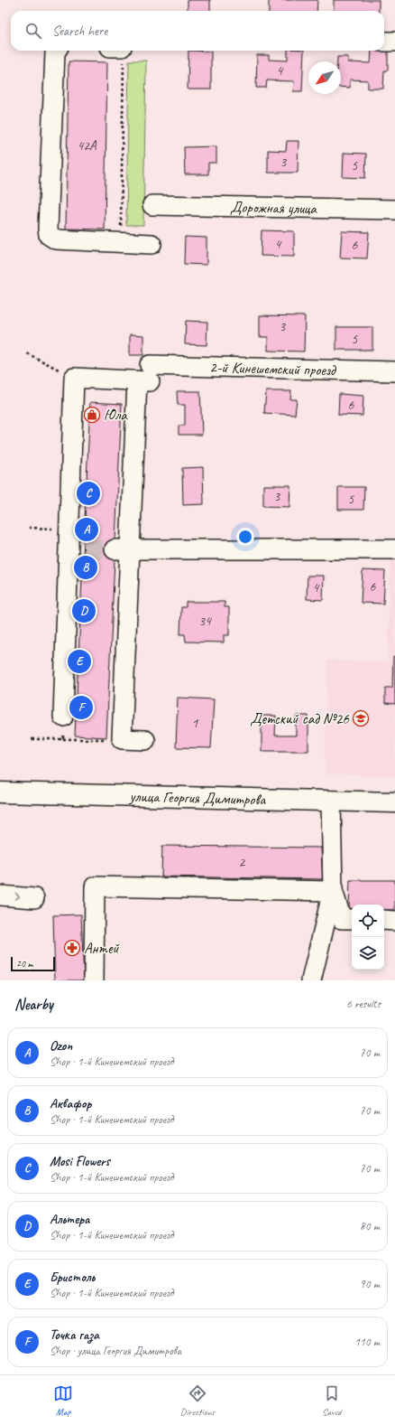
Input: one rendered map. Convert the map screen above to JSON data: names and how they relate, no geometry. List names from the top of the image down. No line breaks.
{"streets":{"main road":["улица Георгия Димитрова"],"street":["Дорожная улица","2-й Кинешемский проезд"]},"places":{"shop":["Юла"],"school or university":["Детский сад №26"],"pharmacy":["Антей"]},"house_numbers":["4","42A","3","5","4","6","3","5","6","3","5","6","4","34","1","2"],"scale_bar":"20 m","north":"bottom left","page":{"search":"Search here","pins":["C","A","B","D","E","F"],"scale":"20 m","heading":["Nearby","6 results"],"list":[{"mark":"A","name":"Ozon","note":"Shop · 1-й Кинешемский проезд","value":"70 m"},{"mark":"B","name":"Аквафор","note":"Shop · 1-й Кинешемский проезд","value":"70 m"},{"mark":"C","name":"Mosi Flowers","note":"Shop · 1-й Кинешемский проезд","value":"70 m"},{"mark":"D","name":"Альтера","note":"Shop · 1-й Кинешемский проезд","value":"80 m"},{"mark":"E","name":"Бристоль","note":"Shop · 1-й Кинешемский проезд","value":"90 m"},{"mark":"F","name":"Точка газа","note":"Shop · улица Георгия Димитрова","value":"110 m"}],"nav":["Map","Directions","Saved"]}}
